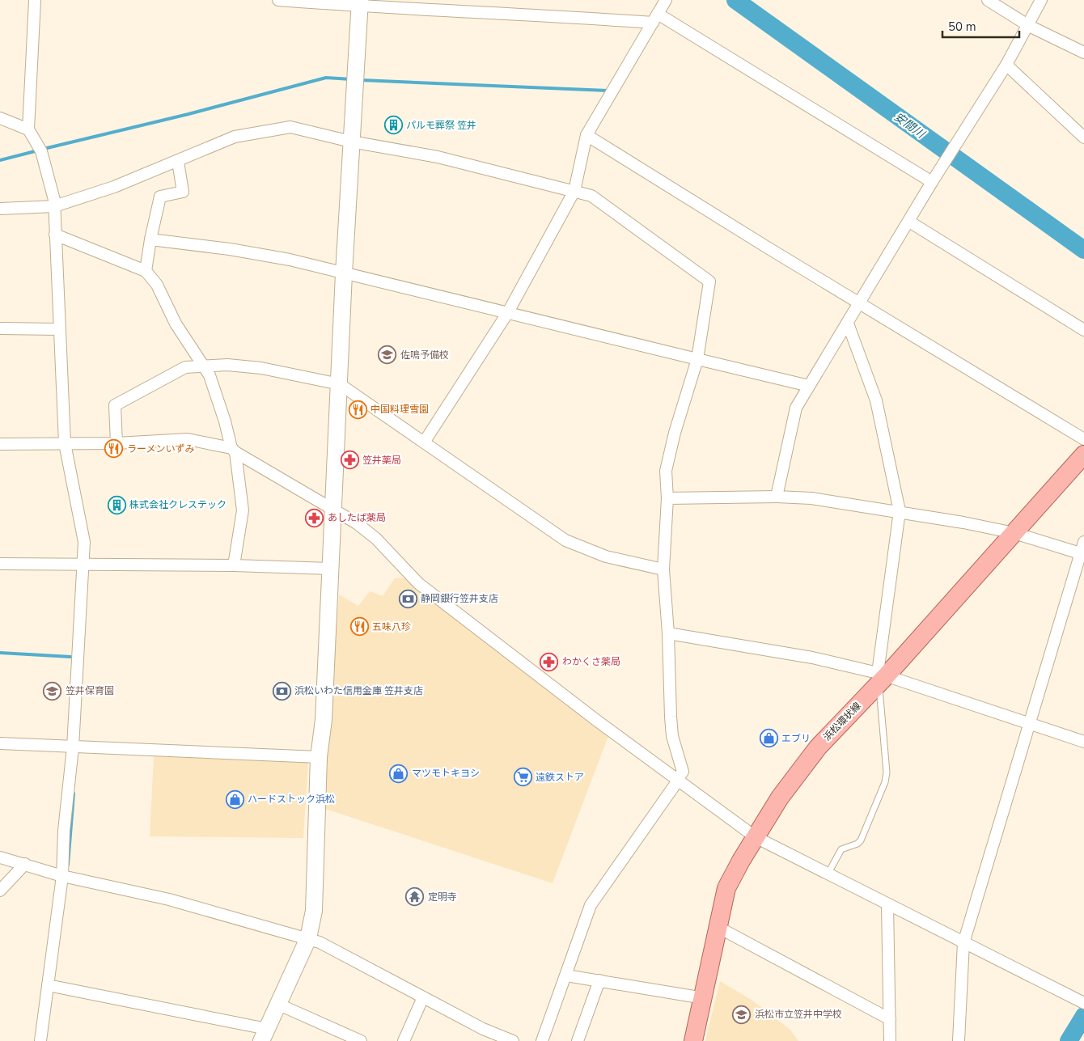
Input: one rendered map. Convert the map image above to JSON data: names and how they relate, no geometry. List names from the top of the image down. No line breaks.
{"streets":{"main road":["浜松環状線"]},"water":["安間川"],"places":{"building":["パルモ葬祭 笠井","株式会社クレステック"],"school or university":["佐鳴予備校","笠井保育園","浜松市立笠井中学校"],"restaurant":["中国料理雪園","ラーメンいずみ","五味八珍"],"pharmacy":["笠井薬局","あしたば薬局","わかくさ薬局"],"bank":["静岡銀行笠井支店","浜松いわた信用金庫 笠井支店"],"shop":["エブリ","マツモトキヨシ","ハードストック浜松"],"supermarket":["遠鉄ストア"],"temple":["定明寺"]},"scale_bar":"50 m"}
